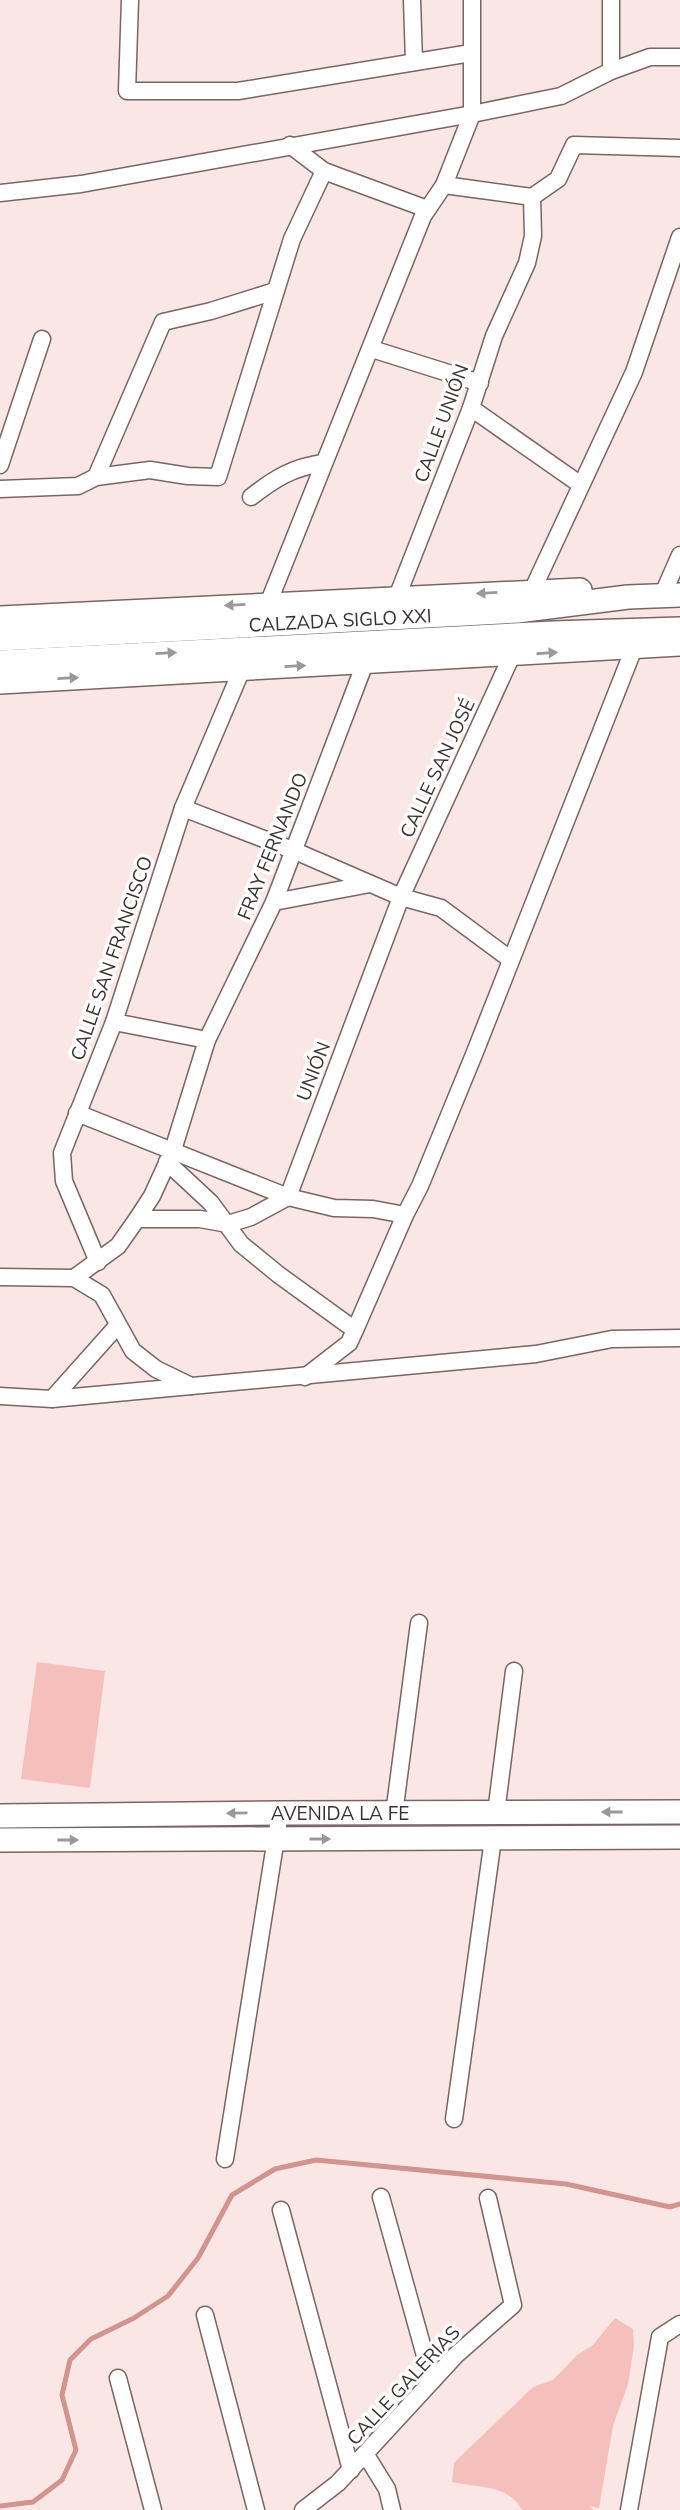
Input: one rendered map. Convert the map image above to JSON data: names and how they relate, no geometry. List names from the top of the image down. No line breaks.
{"streets":{"street":["CALLE UNIÓN","CALZADA SIGLO XXI","CALLE SAN JOSÉ","FRAY FERNANDO","CALLE SAN FRANCISCO","UNIÓN","AVENIDA LA FE","CALLE GALERIAS"]},"crossings":[["CALLE UNIÓN","CALZADA SIGLO XXI"],["CALLE SAN JOSÉ","UNIÓN"],["FRAY FERNANDO","CALLE SAN FRANCISCO"]]}
